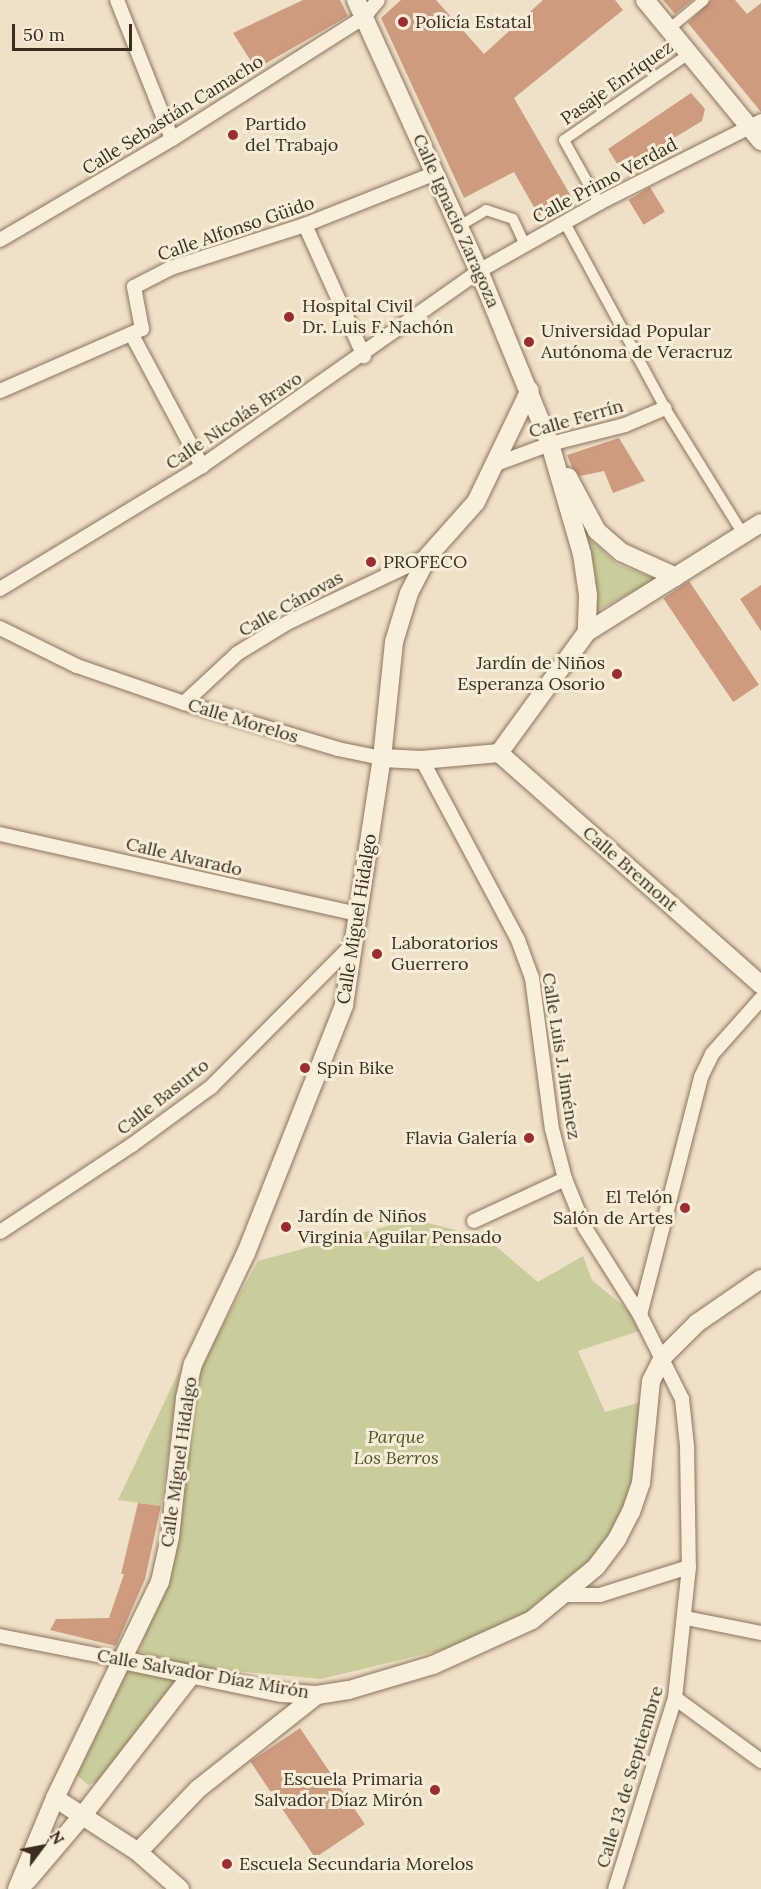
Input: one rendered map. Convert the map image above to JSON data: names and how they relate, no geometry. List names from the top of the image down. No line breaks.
{"streets":{"main road":["Calle Ignacio Zaragoza","Calle Morelos","Calle Bremont","Calle Miguel Hidalgo","Calle Salvador Díaz Mirón"],"street":["Pasaje Enríquez","Calle Sebastián Camacho","Calle Primo Verdad","Calle Alfonso Güido","Calle Ferrín","Calle Nicolás Bravo","Calle Cánovas","Calle Alvarado","Calle Luis J. Jiménez","Calle Basurto","Calle 13 de Septiembre"]},"crossings":[["Pasaje Enríquez","Calle Primo Verdad"],["Calle Sebastián Camacho","Calle Ignacio Zaragoza"],["Calle Primo Verdad","Calle Ignacio Zaragoza"],["Calle Primo Verdad","Calle Nicolás Bravo"],["Calle Ignacio Zaragoza","Calle Alfonso Güido"],["Calle Ignacio Zaragoza","Calle Ferrín"],["Calle Ignacio Zaragoza","Calle Nicolás Bravo"],["Calle Ignacio Zaragoza","Calle Miguel Hidalgo"],["Calle Ferrín","Calle Miguel Hidalgo"],["Calle Cánovas","Calle Morelos"],["Calle Cánovas","Calle Miguel Hidalgo"],["Calle Morelos","Calle Bremont"],["Calle Morelos","Calle Miguel Hidalgo"],["Calle Morelos","Calle Luis J. Jiménez"],["Calle Alvarado","Calle Miguel Hidalgo"],["Calle Miguel Hidalgo","Calle Basurto"],["Calle Miguel Hidalgo","Calle Salvador Díaz Mirón"],["Calle Luis J. Jiménez","Calle Salvador Díaz Mirón"],["Calle Luis J. Jiménez","Calle 13 de Septiembre"]],"parks":["Parque Los Berros"],"places":["Policía Estatal","Partido del Trabajo","Hospital Civil Dr. Luis F. Nachón","Universidad Popular Autónoma de Veracruz","PROFECO","Jardín de Niños Esperanza Osorio","Laboratorios Guerrero","Spin Bike","Flavia Galería","El Telón Salón de Artes","Jardín de Niños Virginia Aguilar Pensado","Escuela Primaria Salvador Díaz Mirón","Escuela Secundaria Morelos"],"scale_bar":"50 m","north":"top right"}
